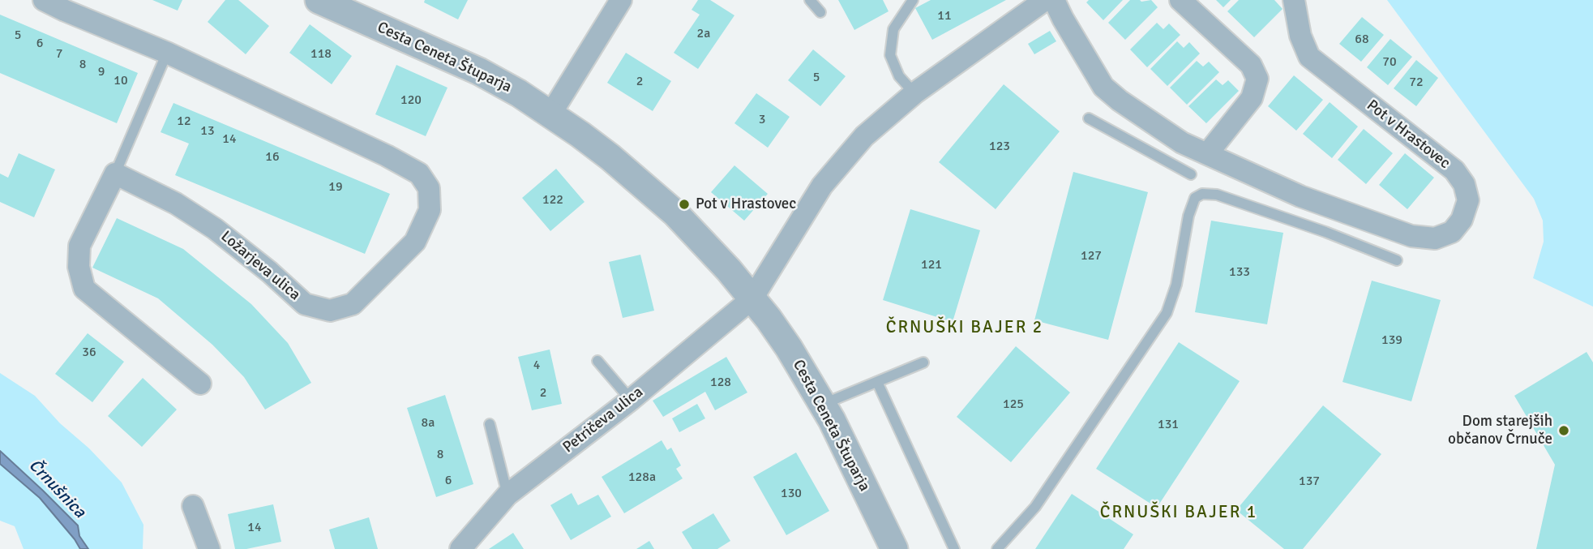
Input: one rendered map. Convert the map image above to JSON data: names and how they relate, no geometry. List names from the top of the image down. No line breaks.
{"streets":{"street":["Cesta Ceneta Štuparja","Pot v Hrastovec","Ložarjeva ulica","Petričeva ulica"]},"crossings":[["Cesta Ceneta Štuparja","Petričeva ulica"]],"districts":["ČRNUŠKI BAJER 2","ČRNUŠKI BAJER 1"],"water":["Črnušnica"],"places":["Pot v Hrastovec","Dom starejših občanov Črnuče"],"house_numbers":["11","2a","5","68","6","7","118","70","8","9","5","10","2","72","120","3","12","13","14","123","16","19","122","127","121","133","139","36","4","128","2","125","8a","131","8","128a","6","137","130","14"]}
